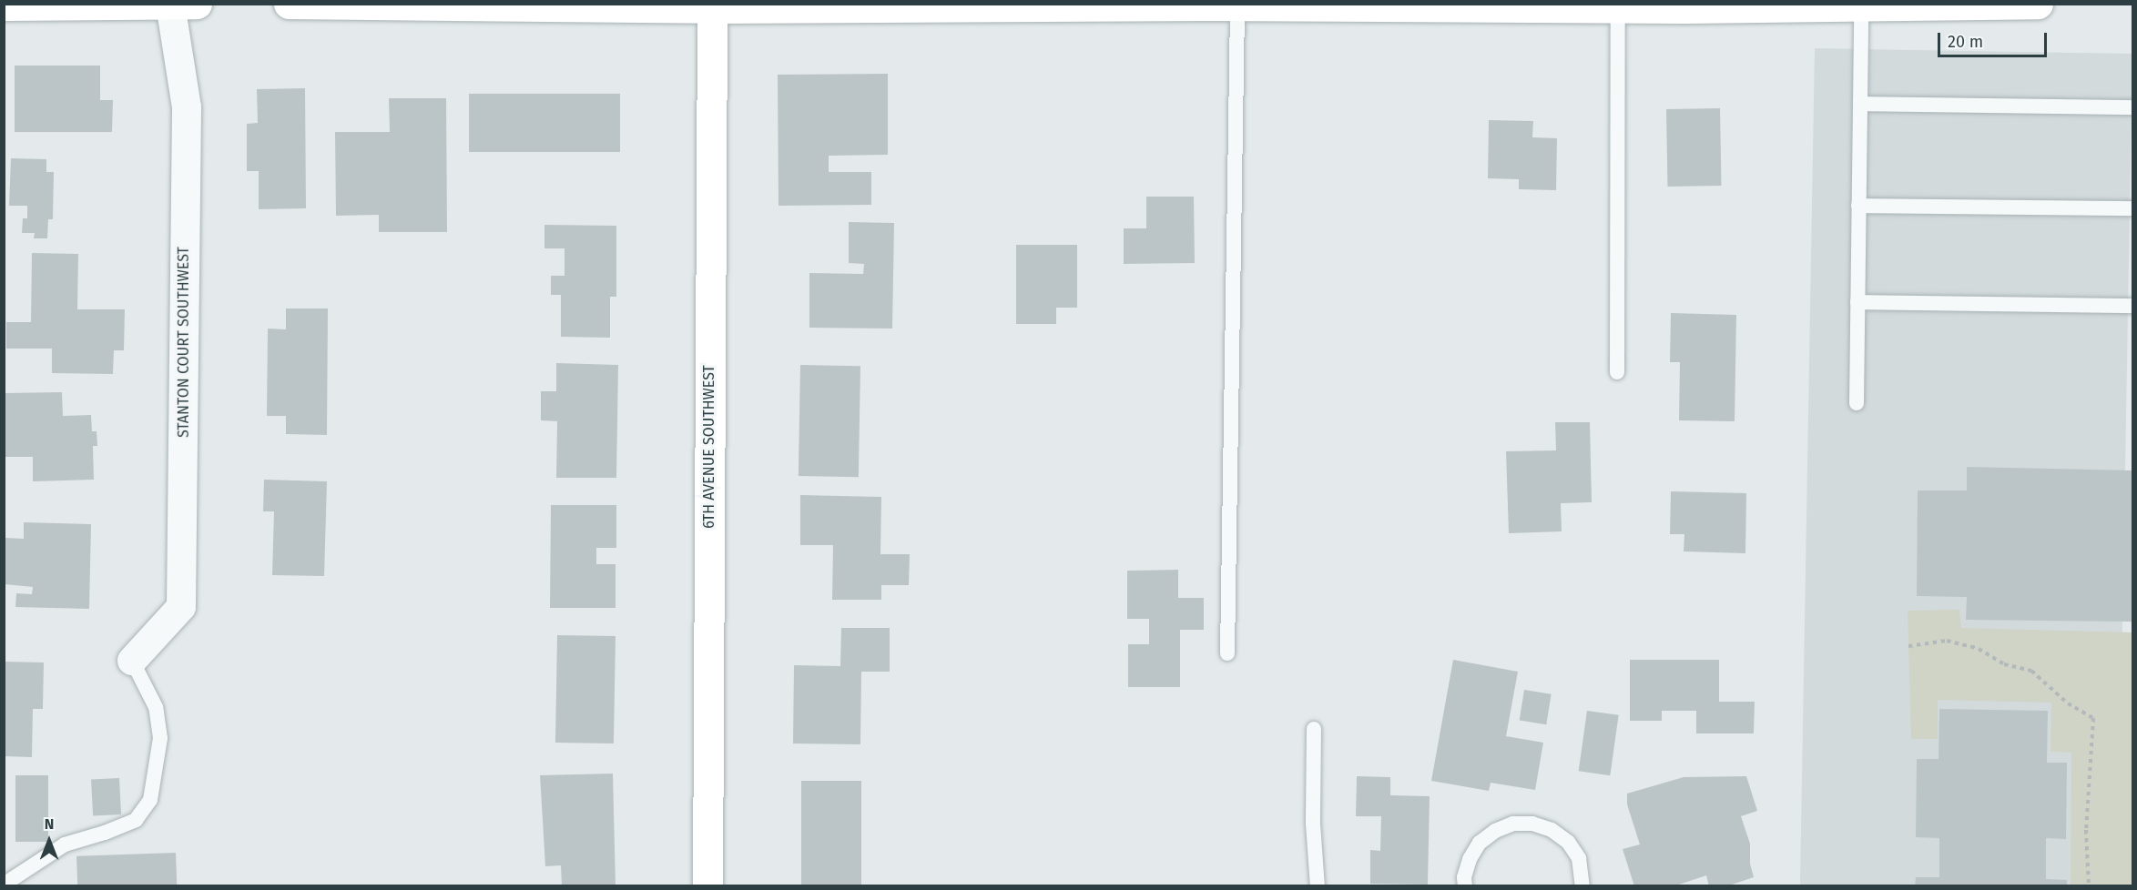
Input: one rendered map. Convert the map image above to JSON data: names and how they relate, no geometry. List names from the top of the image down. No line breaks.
{"streets":{"street":["STANTON COURT SOUTHWEST","6TH AVENUE SOUTHWEST"]},"scale_bar":"20 m","north":"top"}
